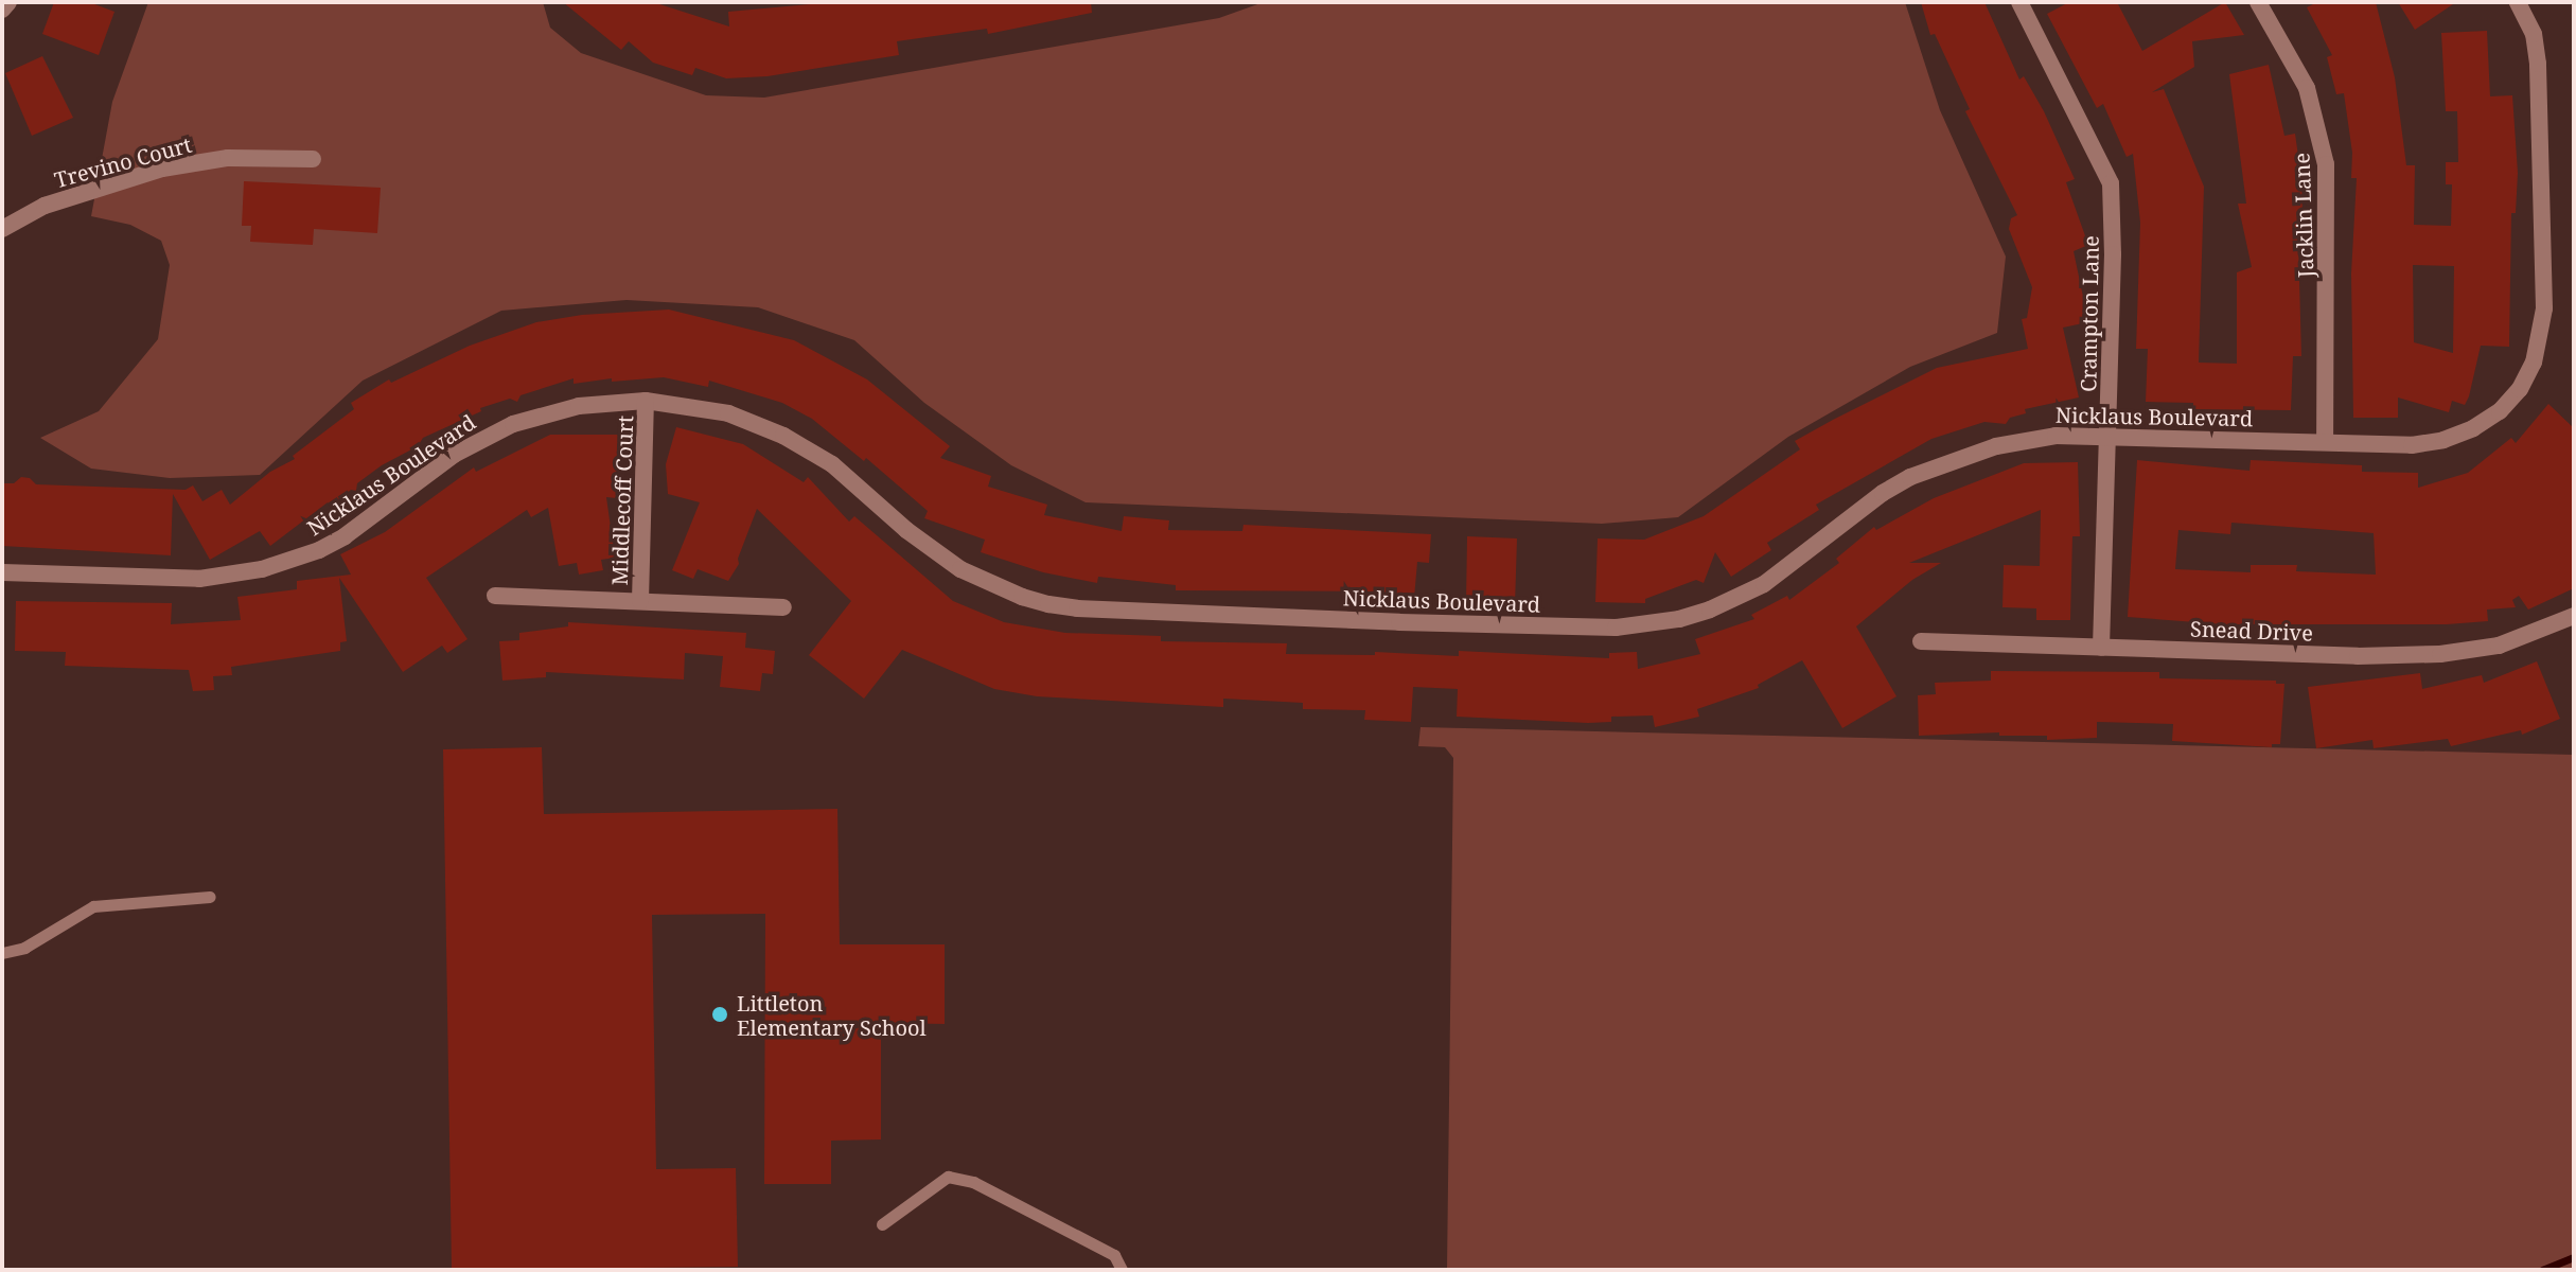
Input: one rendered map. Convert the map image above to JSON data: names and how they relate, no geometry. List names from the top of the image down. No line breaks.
{"streets":{"street":["Trevino Court","Jacklin Lane","Crampton Lane","Nicklaus Boulevard","Middlecoff Court","Snead Drive"]},"crossings":[["Jacklin Lane","Nicklaus Boulevard"],["Crampton Lane","Nicklaus Boulevard"],["Crampton Lane","Snead Drive"],["Nicklaus Boulevard","Middlecoff Court"]],"places":["Littleton Elementary School"]}
